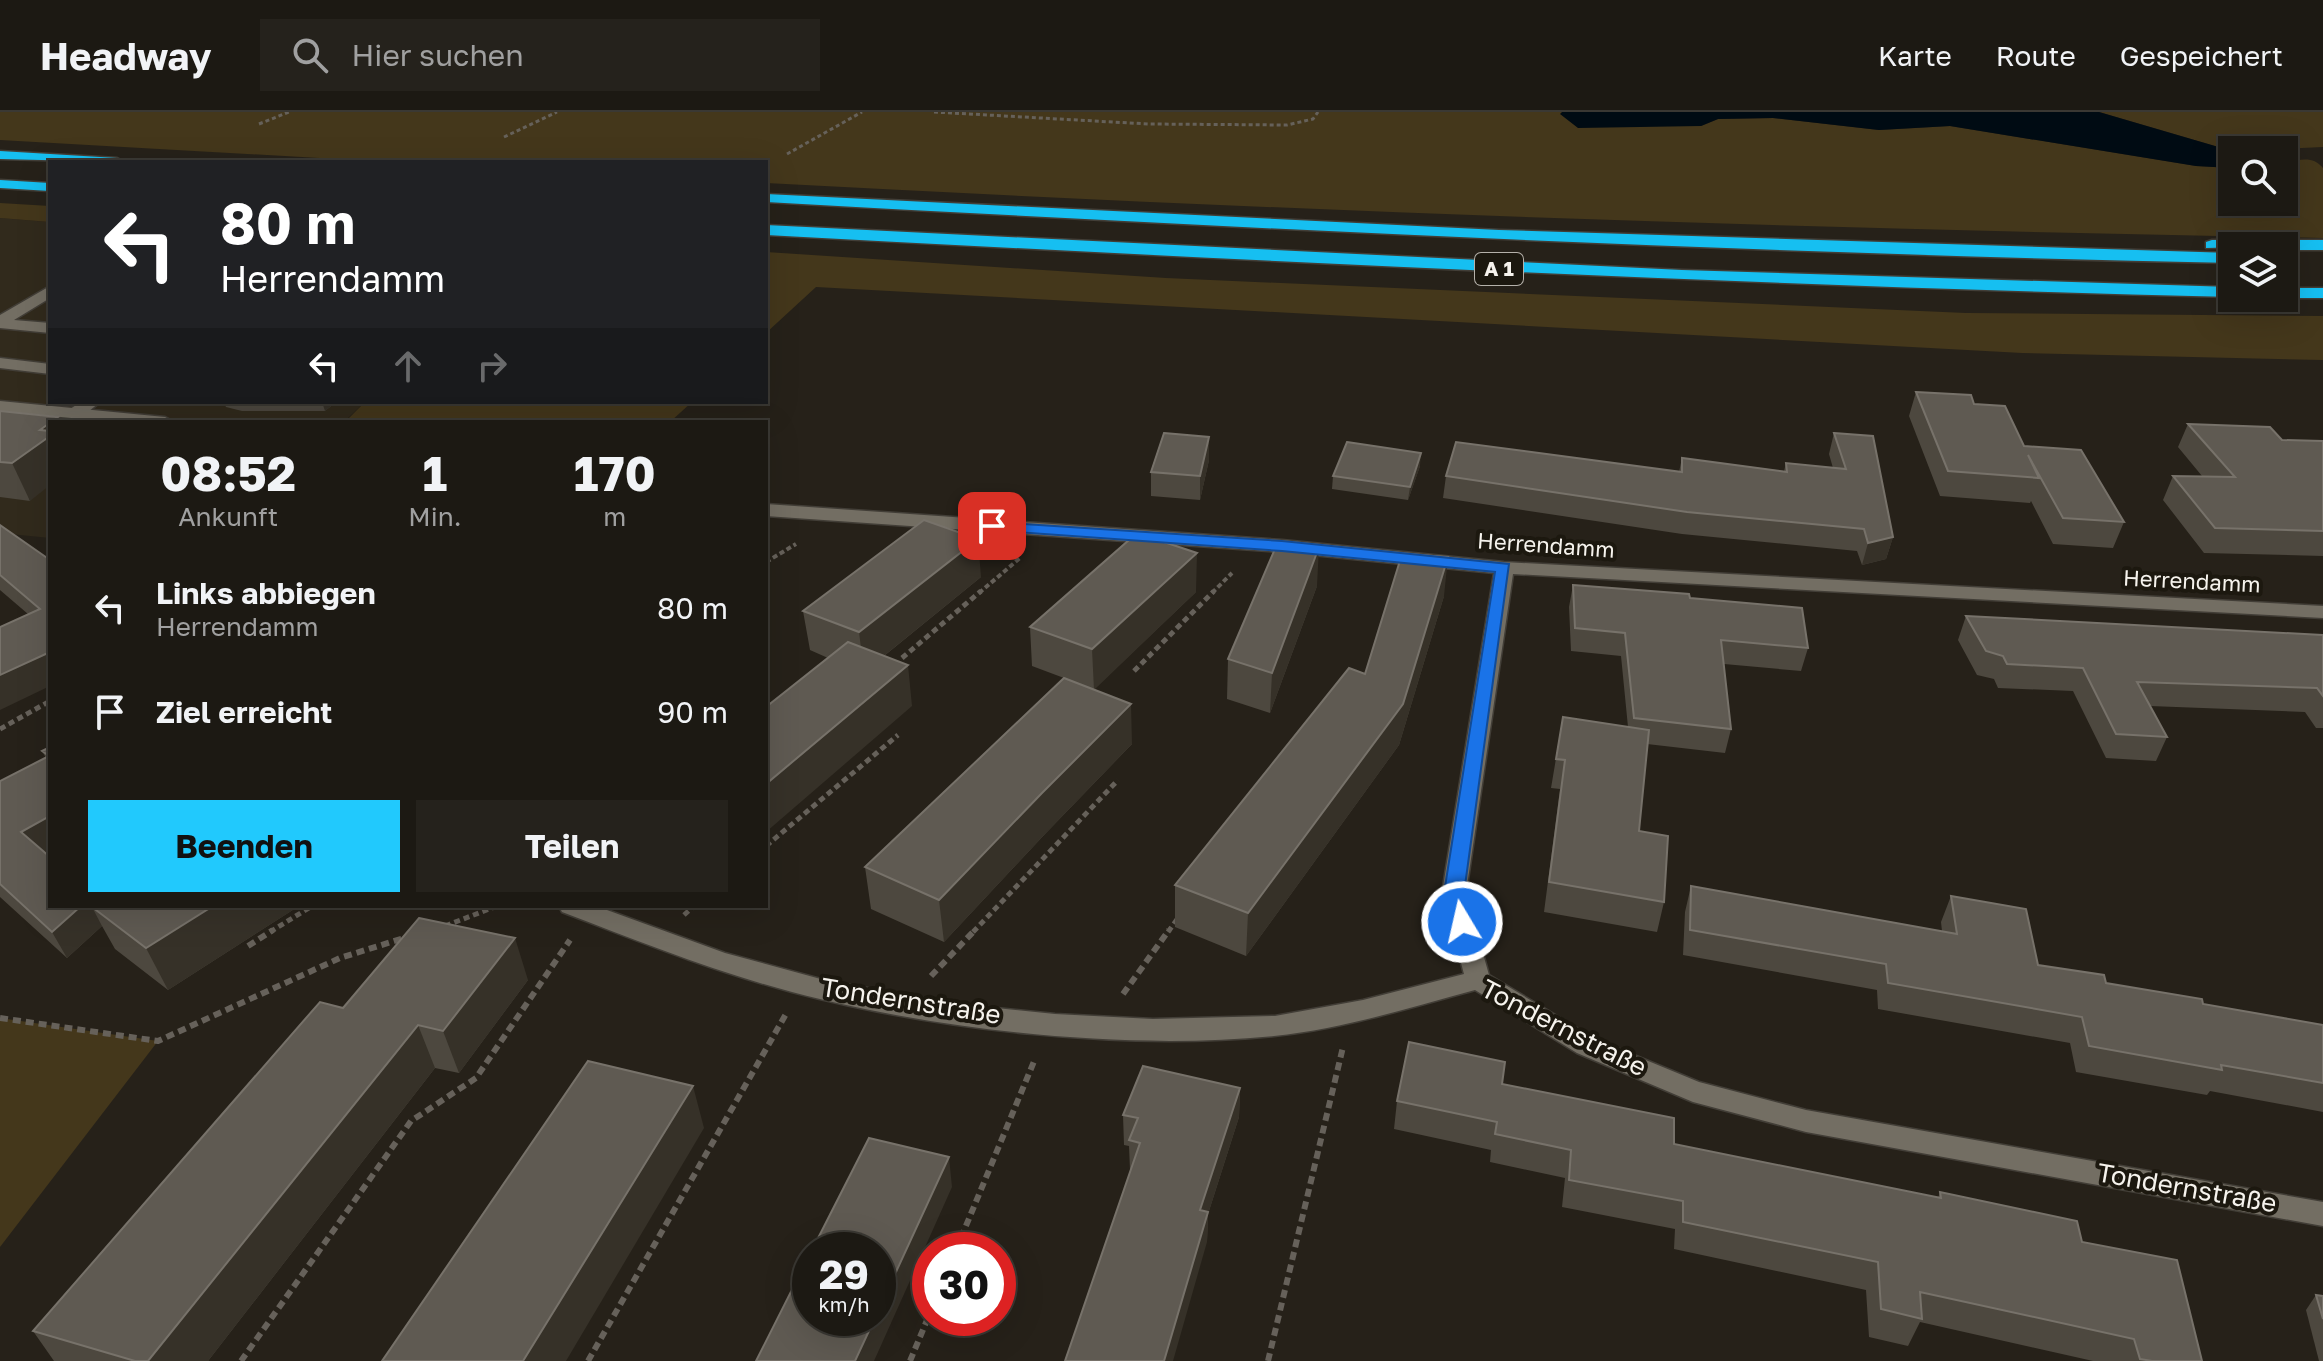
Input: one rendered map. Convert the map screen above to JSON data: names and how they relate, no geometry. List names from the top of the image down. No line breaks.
{"streets":{"highway":["A 1"],"street":["Herrendamm","Tondernstraße"]},"page":{"header":"Headway","search":"Hier suchen","nav":["Karte","Route","Gespeichert"],"turn":["80 m","Herrendamm"],"eta":["08:52","Ankunft","1","Min.","170","m"],"list":[{"name":"Links abbiegen","note":"Herrendamm","value":"80 m"},{"name":"Ziel erreicht","value":"90 m"}],"buttons":["Beenden","Teilen"],"speed":"29 km/h","limit":"30"}}
